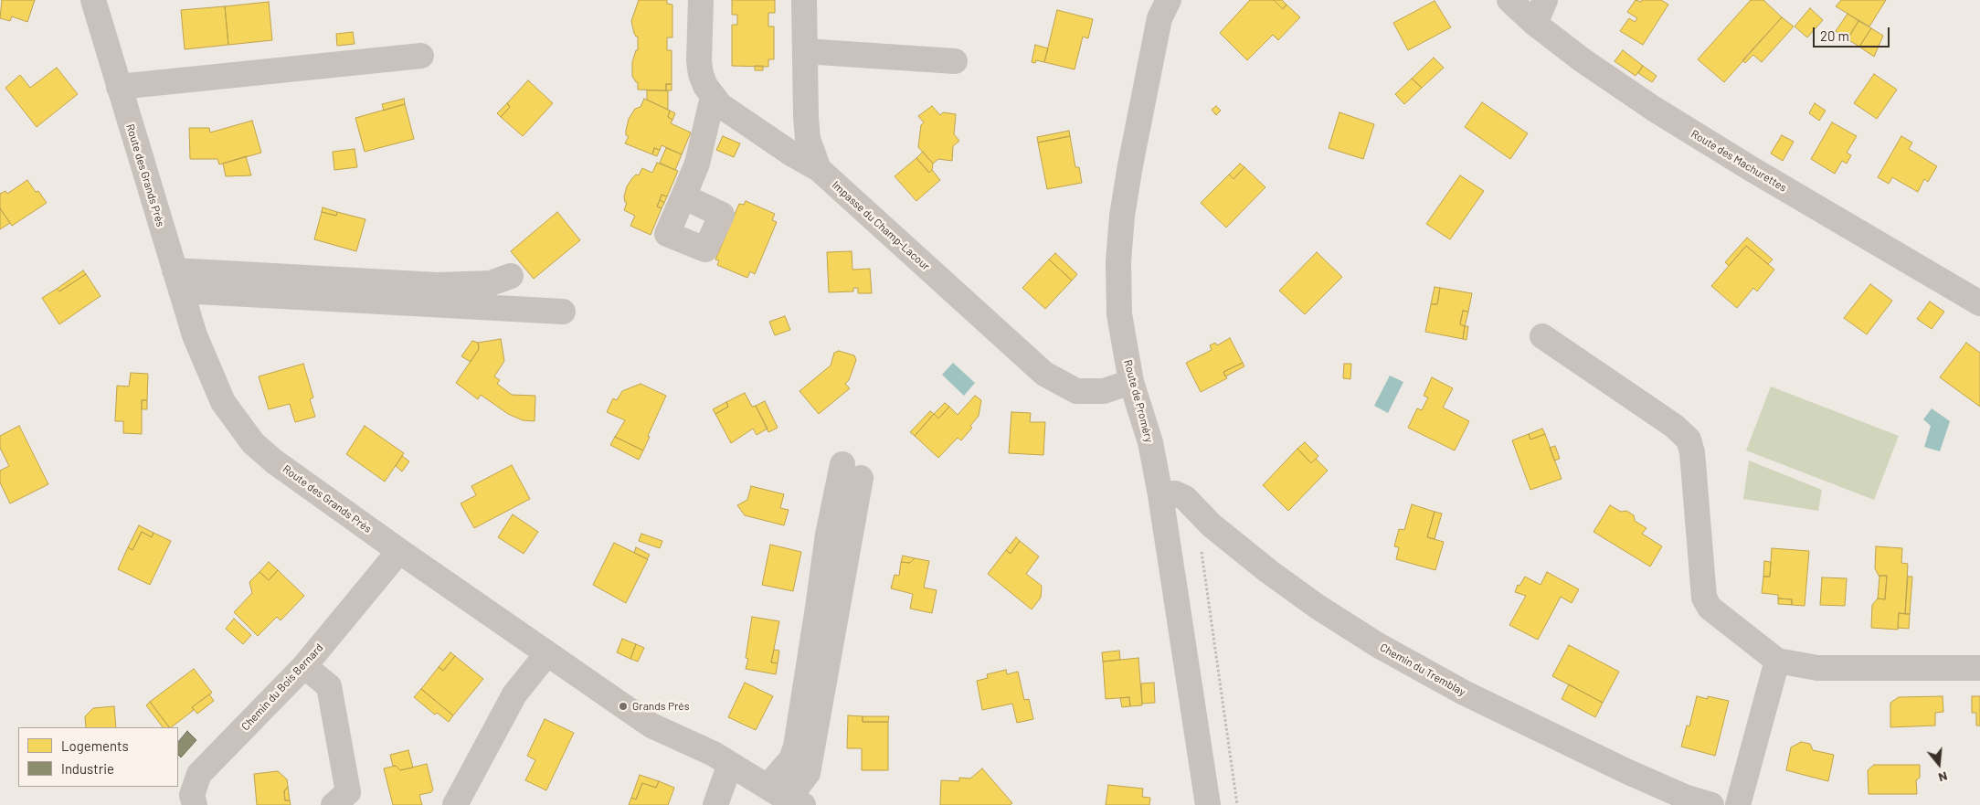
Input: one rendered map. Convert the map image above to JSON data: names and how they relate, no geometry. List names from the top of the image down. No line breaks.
{"streets":{"street":["Route des Machurettes","Route des Grands Prés","Impasse du Champ-Lacour","Route de Proméry","Chemin du Tremblay","Chemin du Bois Bernard"]},"crossings":[["Route des Grands Prés","Chemin du Bois Bernard"],["Impasse du Champ-Lacour","Route de Proméry"],["Route de Proméry","Chemin du Tremblay"]],"places":["Grands Prés"],"legend":["Logements","Industrie"],"scale_bar":"20 m","north":"bottom"}
